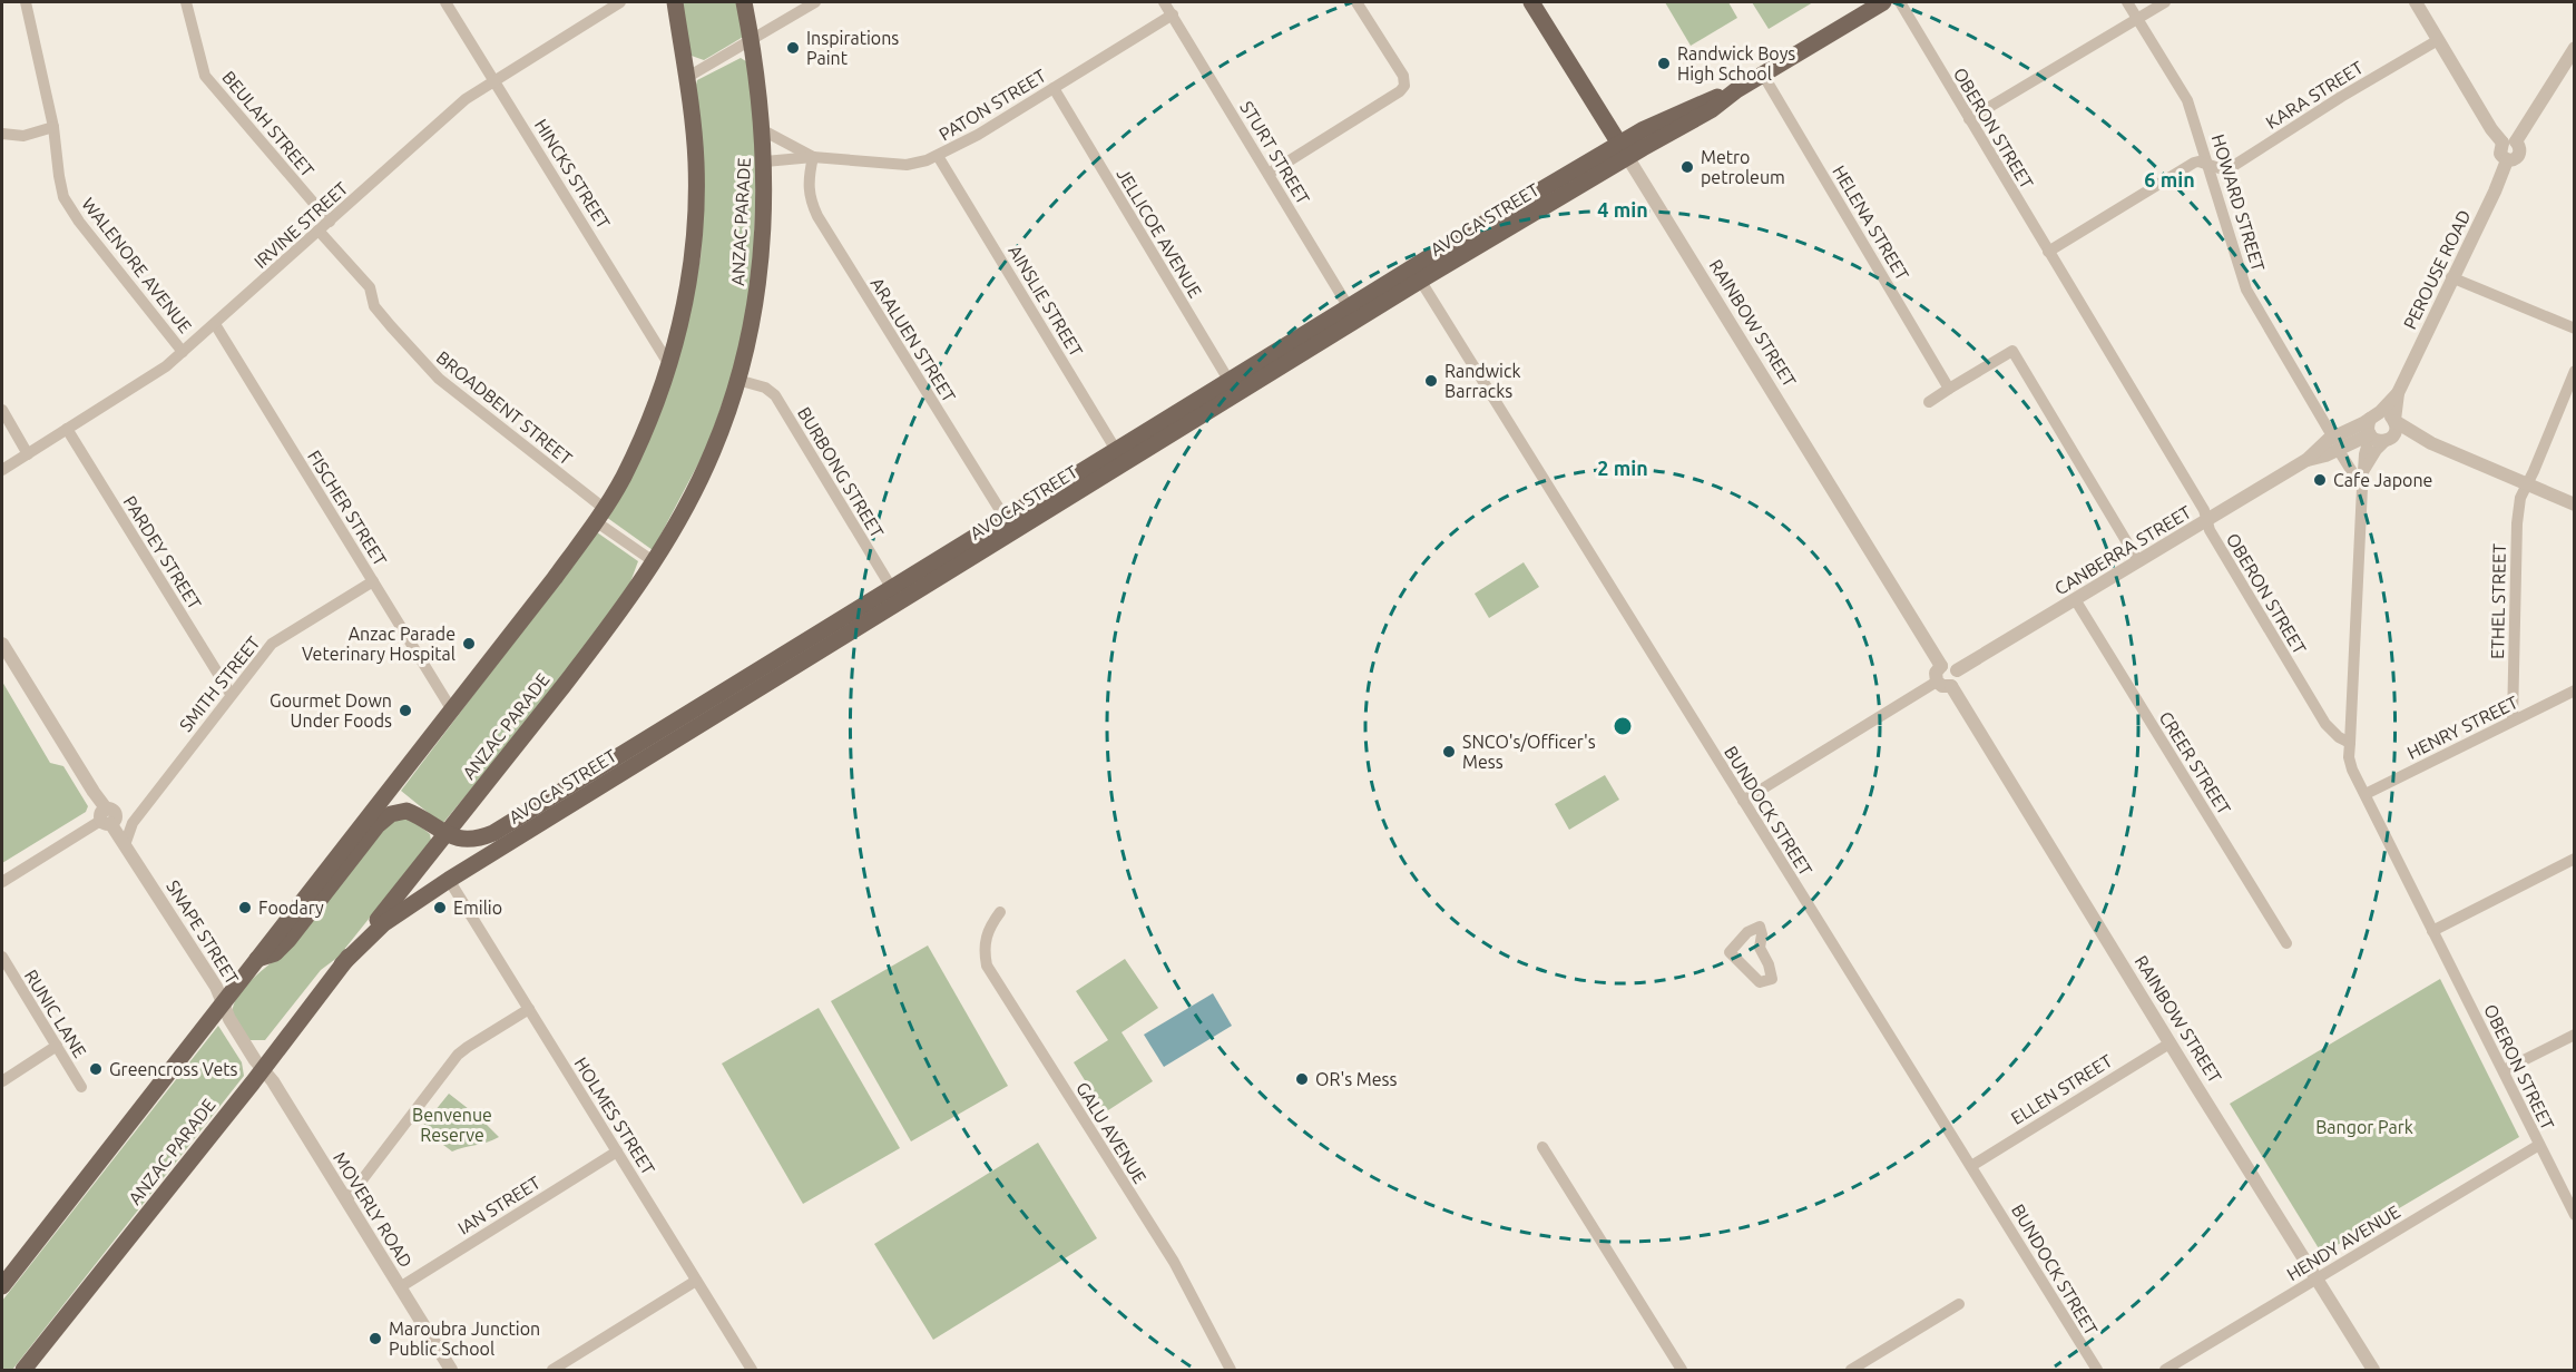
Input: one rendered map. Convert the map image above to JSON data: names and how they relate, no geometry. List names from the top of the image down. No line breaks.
{"streets":{"main road":["AVOCA STREET","ANZAC PARADE","RAINBOW STREET"],"street":["KARA STREET","PATON STREET","BEULAH STREET","OBERON STREET","STURT STREET","HINCKS STREET","HOWARD STREET","HELENA STREET","IRVINE STREET","JELLICOE AVENUE","WALENORE AVENUE","PEROUSE ROAD","AINSLIE STREET","ARALUEN STREET","BROADBENT STREET","BURBONG STREET","FISCHER STREET","CANBERRA STREET","PARDEY STREET","ETHEL STREET","SMITH STREET","HENRY STREET","CREER STREET","BUNDOCK STREET","SNAPE STREET","RUNIC LANE","ELLEN STREET","HOLMES STREET","GALU AVENUE","IAN STREET","MOVERLY ROAD","HENDY AVENUE"]},"crossings":[["KARA STREET","OBERON STREET"],["KARA STREET","HOWARD STREET"],["PATON STREET","STURT STREET"],["PATON STREET","ANZAC PARADE"],["PATON STREET","JELLICOE AVENUE"],["PATON STREET","AINSLIE STREET"],["PATON STREET","ARALUEN STREET"],["BEULAH STREET","IRVINE STREET"],["OBERON STREET","CANBERRA STREET"],["OBERON STREET","HENRY STREET"],["OBERON STREET","HENDY AVENUE"],["STURT STREET","AVOCA STREET"],["HINCKS STREET","IRVINE STREET"],["HOWARD STREET","CANBERRA STREET"],["AVOCA STREET","ANZAC PARADE"],["AVOCA STREET","HELENA STREET"],["AVOCA STREET","JELLICOE AVENUE"],["AVOCA STREET","AINSLIE STREET"],["AVOCA STREET","RAINBOW STREET"],["AVOCA STREET","ARALUEN STREET"],["AVOCA STREET","BURBONG STREET"],["AVOCA STREET","BUNDOCK STREET"],["AVOCA STREET","HOLMES STREET"],["ANZAC PARADE","BROADBENT STREET"],["ANZAC PARADE","BURBONG STREET"],["ANZAC PARADE","SNAPE STREET"],["ANZAC PARADE","MOVERLY ROAD"],["IRVINE STREET","WALENORE AVENUE"],["IRVINE STREET","BROADBENT STREET"],["IRVINE STREET","FISCHER STREET"],["IRVINE STREET","PARDEY STREET"],["PEROUSE ROAD","CANBERRA STREET"],["RAINBOW STREET","CANBERRA STREET"],["RAINBOW STREET","ELLEN STREET"],["RAINBOW STREET","HENDY AVENUE"],["FISCHER STREET","SMITH STREET"],["CANBERRA STREET","CREER STREET"],["PARDEY STREET","SMITH STREET"],["ETHEL STREET","HENRY STREET"],["SMITH STREET","SNAPE STREET"],["BUNDOCK STREET","ELLEN STREET"],["SNAPE STREET","MOVERLY ROAD"],["HOLMES STREET","IAN STREET"],["IAN STREET","MOVERLY ROAD"]],"parks":["Benvenue Reserve","Bangor Park"],"places":["Inspirations Paint","Randwick Boys High School","Metro petroleum","Randwick Barracks","Cafe Japone","Anzac Parade Veterinary Hospital","Gourmet Down Under Foods","SNCO's/Officer's Mess","Foodary","Emilio","Greencross Vets","OR's Mess","Maroubra Junction Public School"],"rings":["6 min","4 min","2 min"]}
